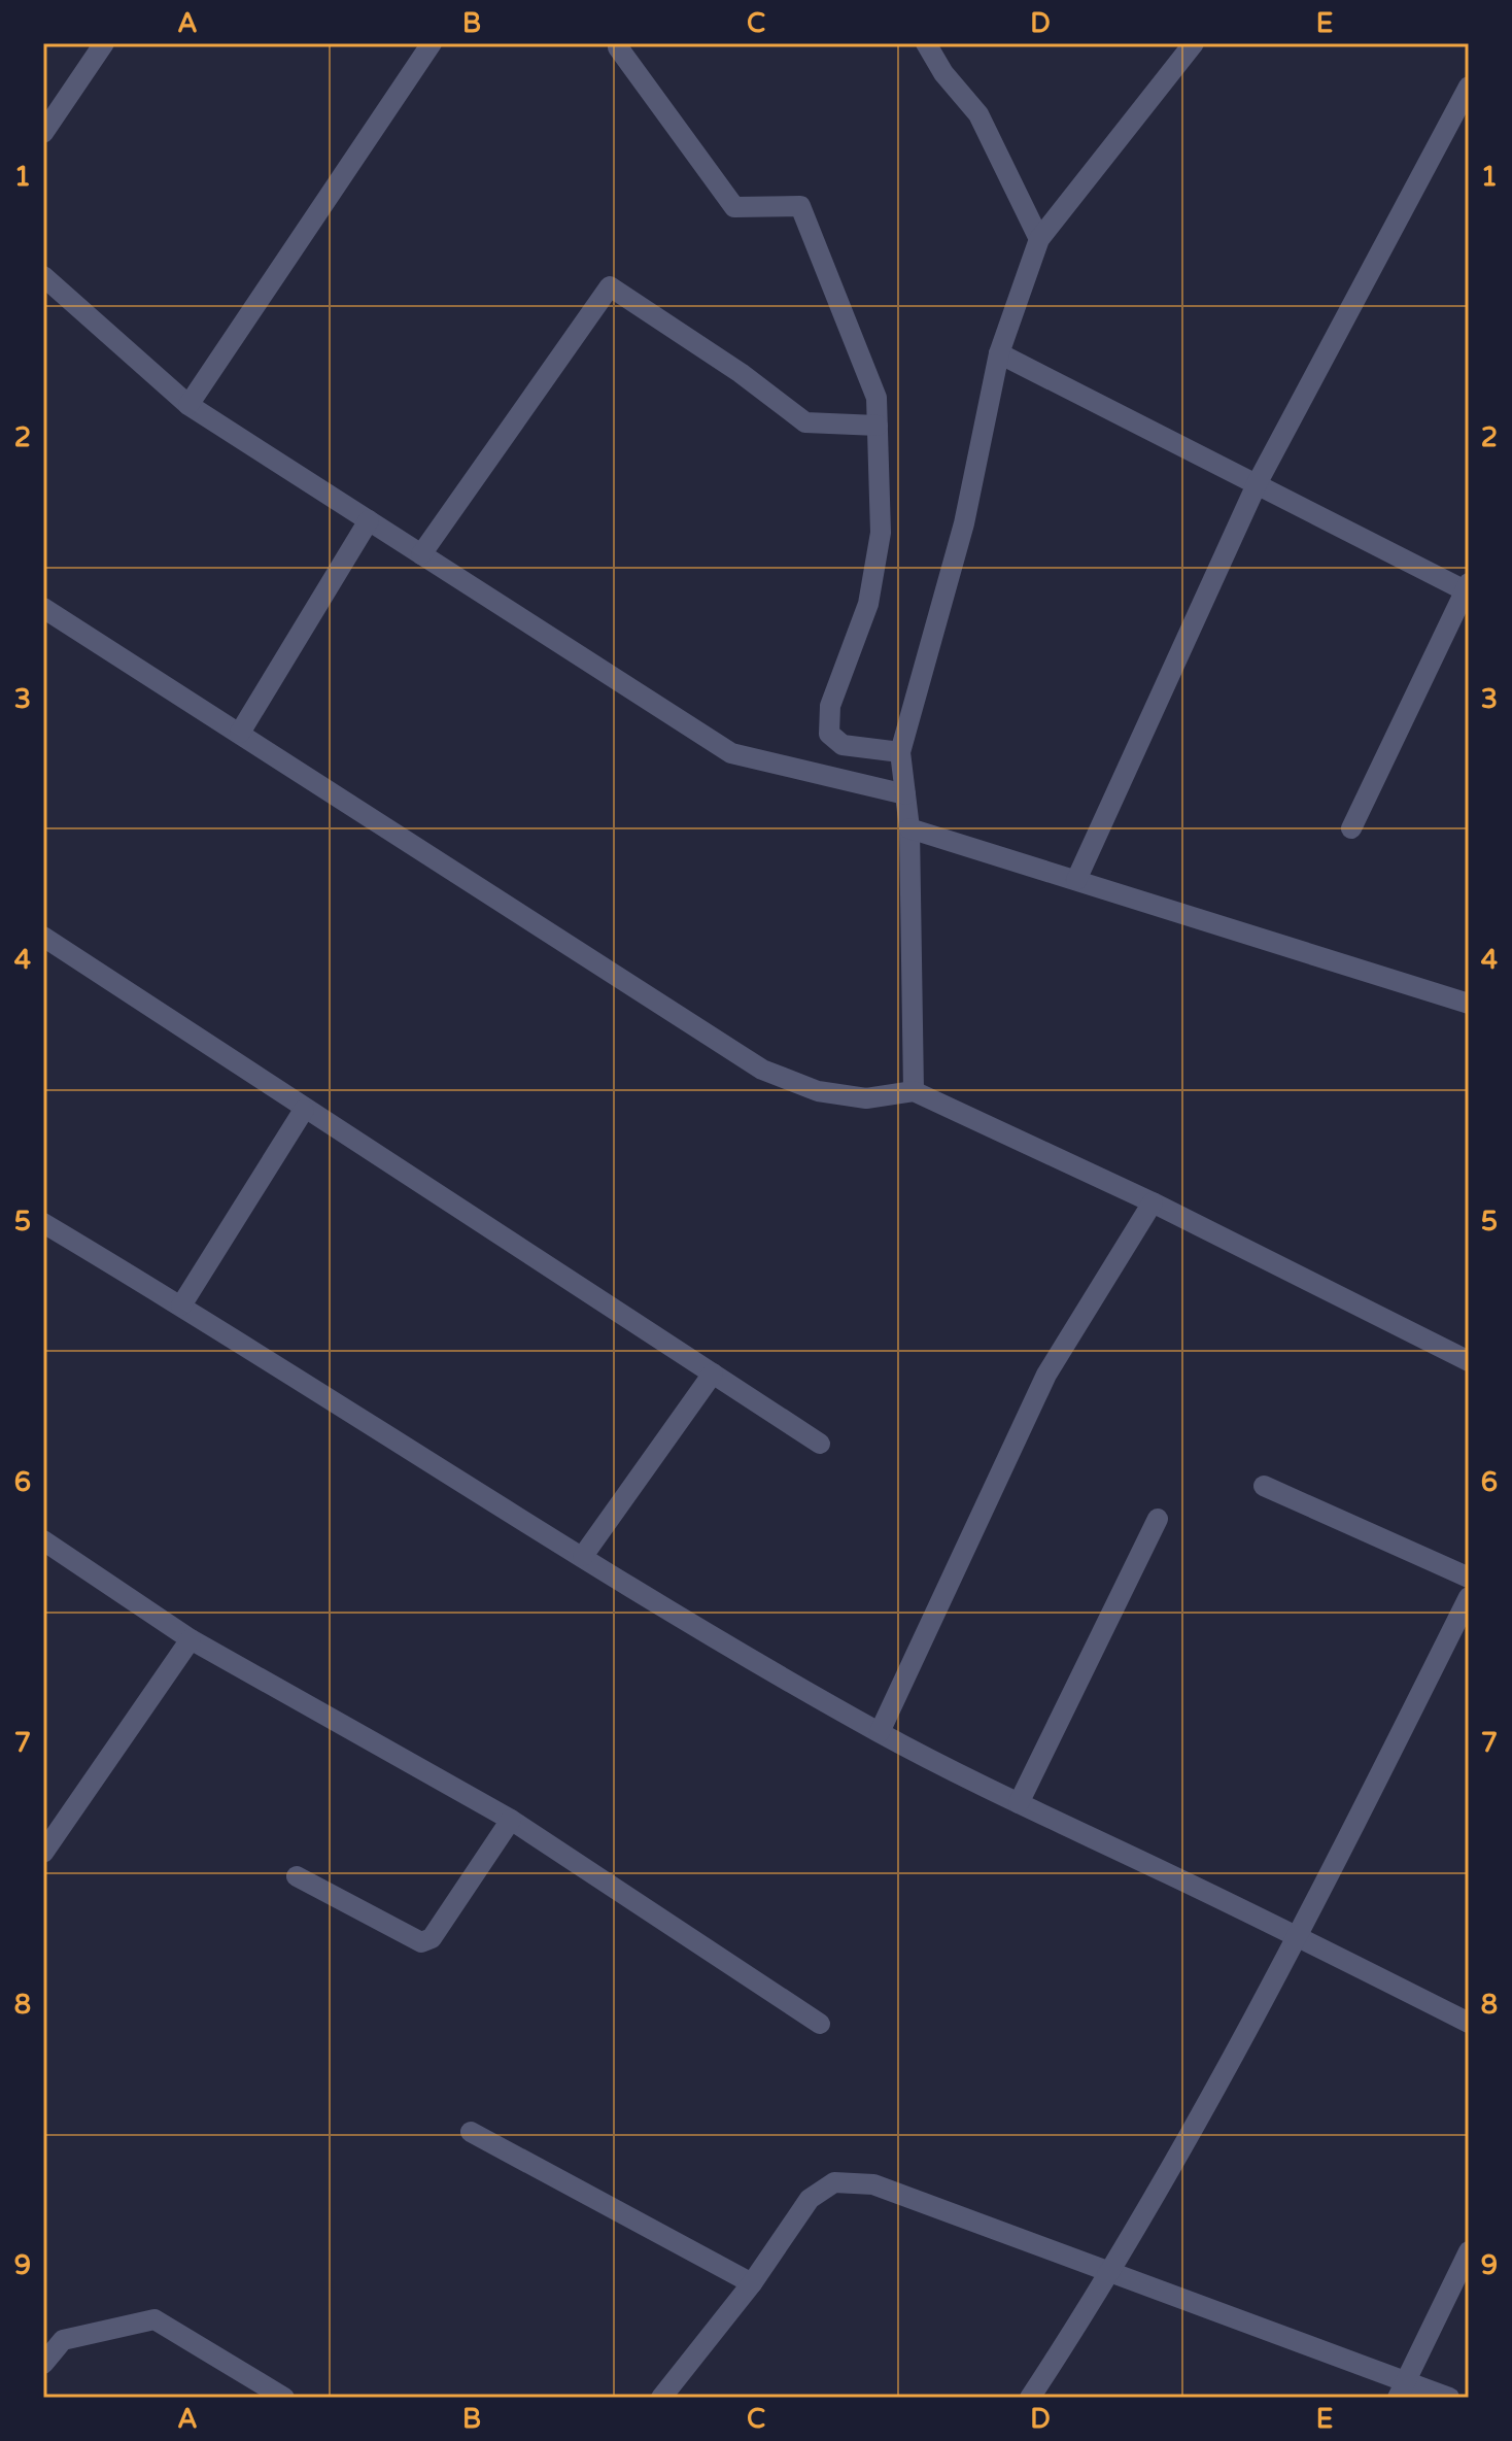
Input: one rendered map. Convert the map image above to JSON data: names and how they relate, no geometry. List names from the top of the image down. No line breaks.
{"grid":{"columns":["A","B","C","D","E"],"rows":["1","2","3","4","5","6","7","8","9"]}}
